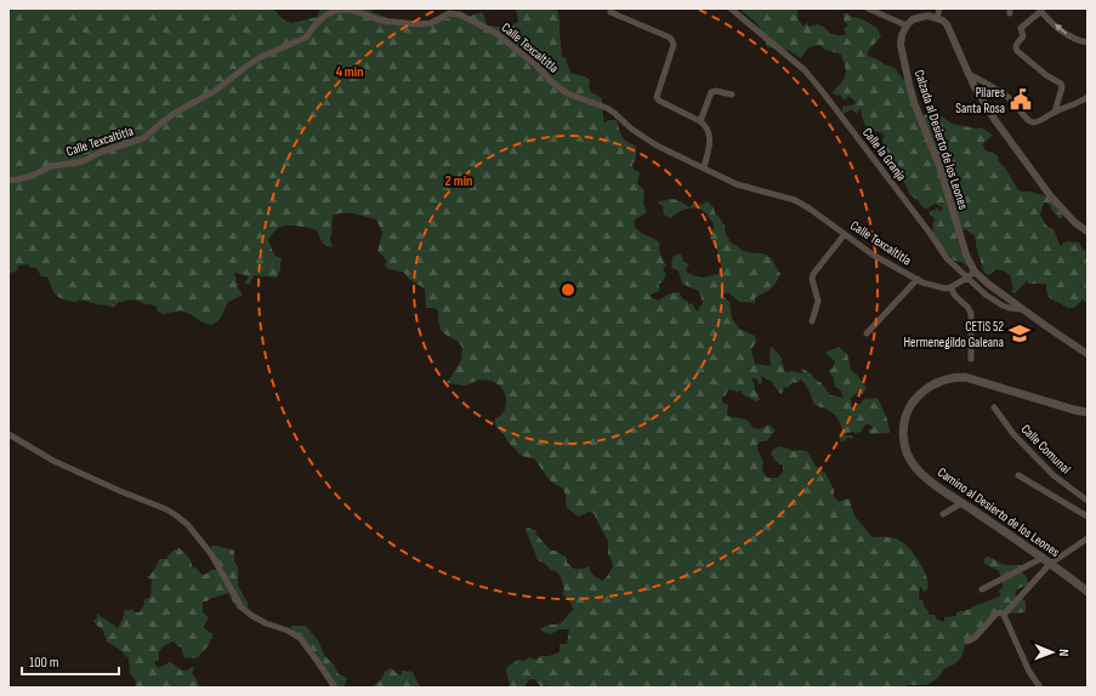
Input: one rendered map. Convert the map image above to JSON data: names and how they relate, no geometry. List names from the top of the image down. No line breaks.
{"streets":{"main road":["Camino al Desierto de los Leones"],"street":["Calle Texcaltitla","Calzada al Desierto de los Leones","Calle la Granja","Calle Comunal"]},"crossings":[["Calzada al Desierto de los Leones","Calle la Granja"]],"places":{"public building":["Pilares Santa Rosa"],"school or university":["CETiS 52 Hermenegildo Galeana"]},"scale_bar":"100 m","north":"right","rings":["4 min","2 min"]}
